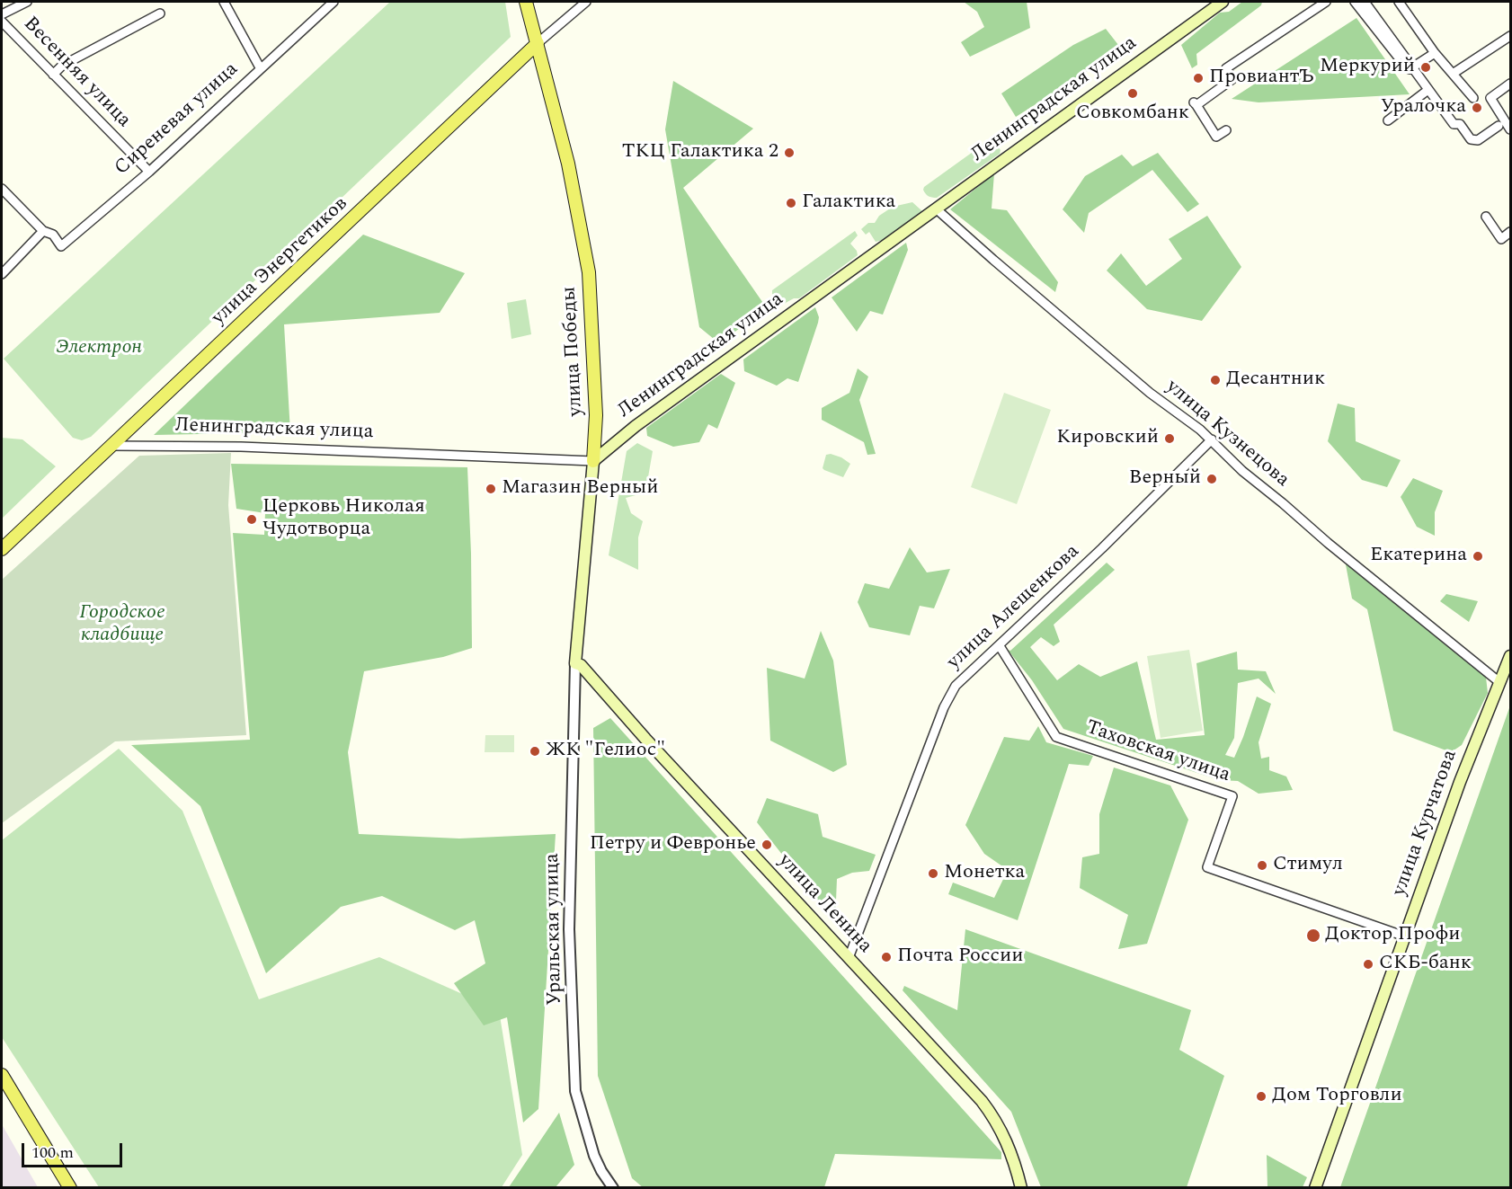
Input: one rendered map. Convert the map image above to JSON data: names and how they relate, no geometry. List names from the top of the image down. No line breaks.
{"streets":{"main road":["Ленинградская улица","улица Энергетиков","улица Победы","улица Курчатова","улица Ленина"],"street":["Весенняя улица","Сиреневая улица","улица Кузнецова","улица Алещенкова","Таховская улица","Уральская улица"]},"crossings":[["Весенняя улица","Сиреневая улица"],["Ленинградская улица","улица Энергетиков"],["Ленинградская улица","улица Победы"],["Ленинградская улица","улица Кузнецова"],["улица Энергетиков","улица Победы"],["улица Победы","улица Ленина"],["улица Победы","Уральская улица"],["улица Кузнецова","улица Алещенкова"],["улица Кузнецова","улица Курчатова"],["улица Алещенкова","Таховская улица"],["улица Алещенкова","улица Ленина"],["Таховская улица","улица Курчатова"],["улица Ленина","Уральская улица"]],"parks":["Электрон","Городское кладбище"],"places":["Меркурий","ПровиантЪ","Совкомбанк","Уралочка","ТКЦ Галактика 2","Галактика","Десантник","Кировский","Верный","Магазин Верный","Церковь Николая Чудотворца","Екатерина","ЖК \"Гелиос\"","Петру и Февронье","Стимул","Монетка","Доктор Профи","Почта России","СКБ-банк","Дом Торговли"],"scale_bar":"100 m"}
